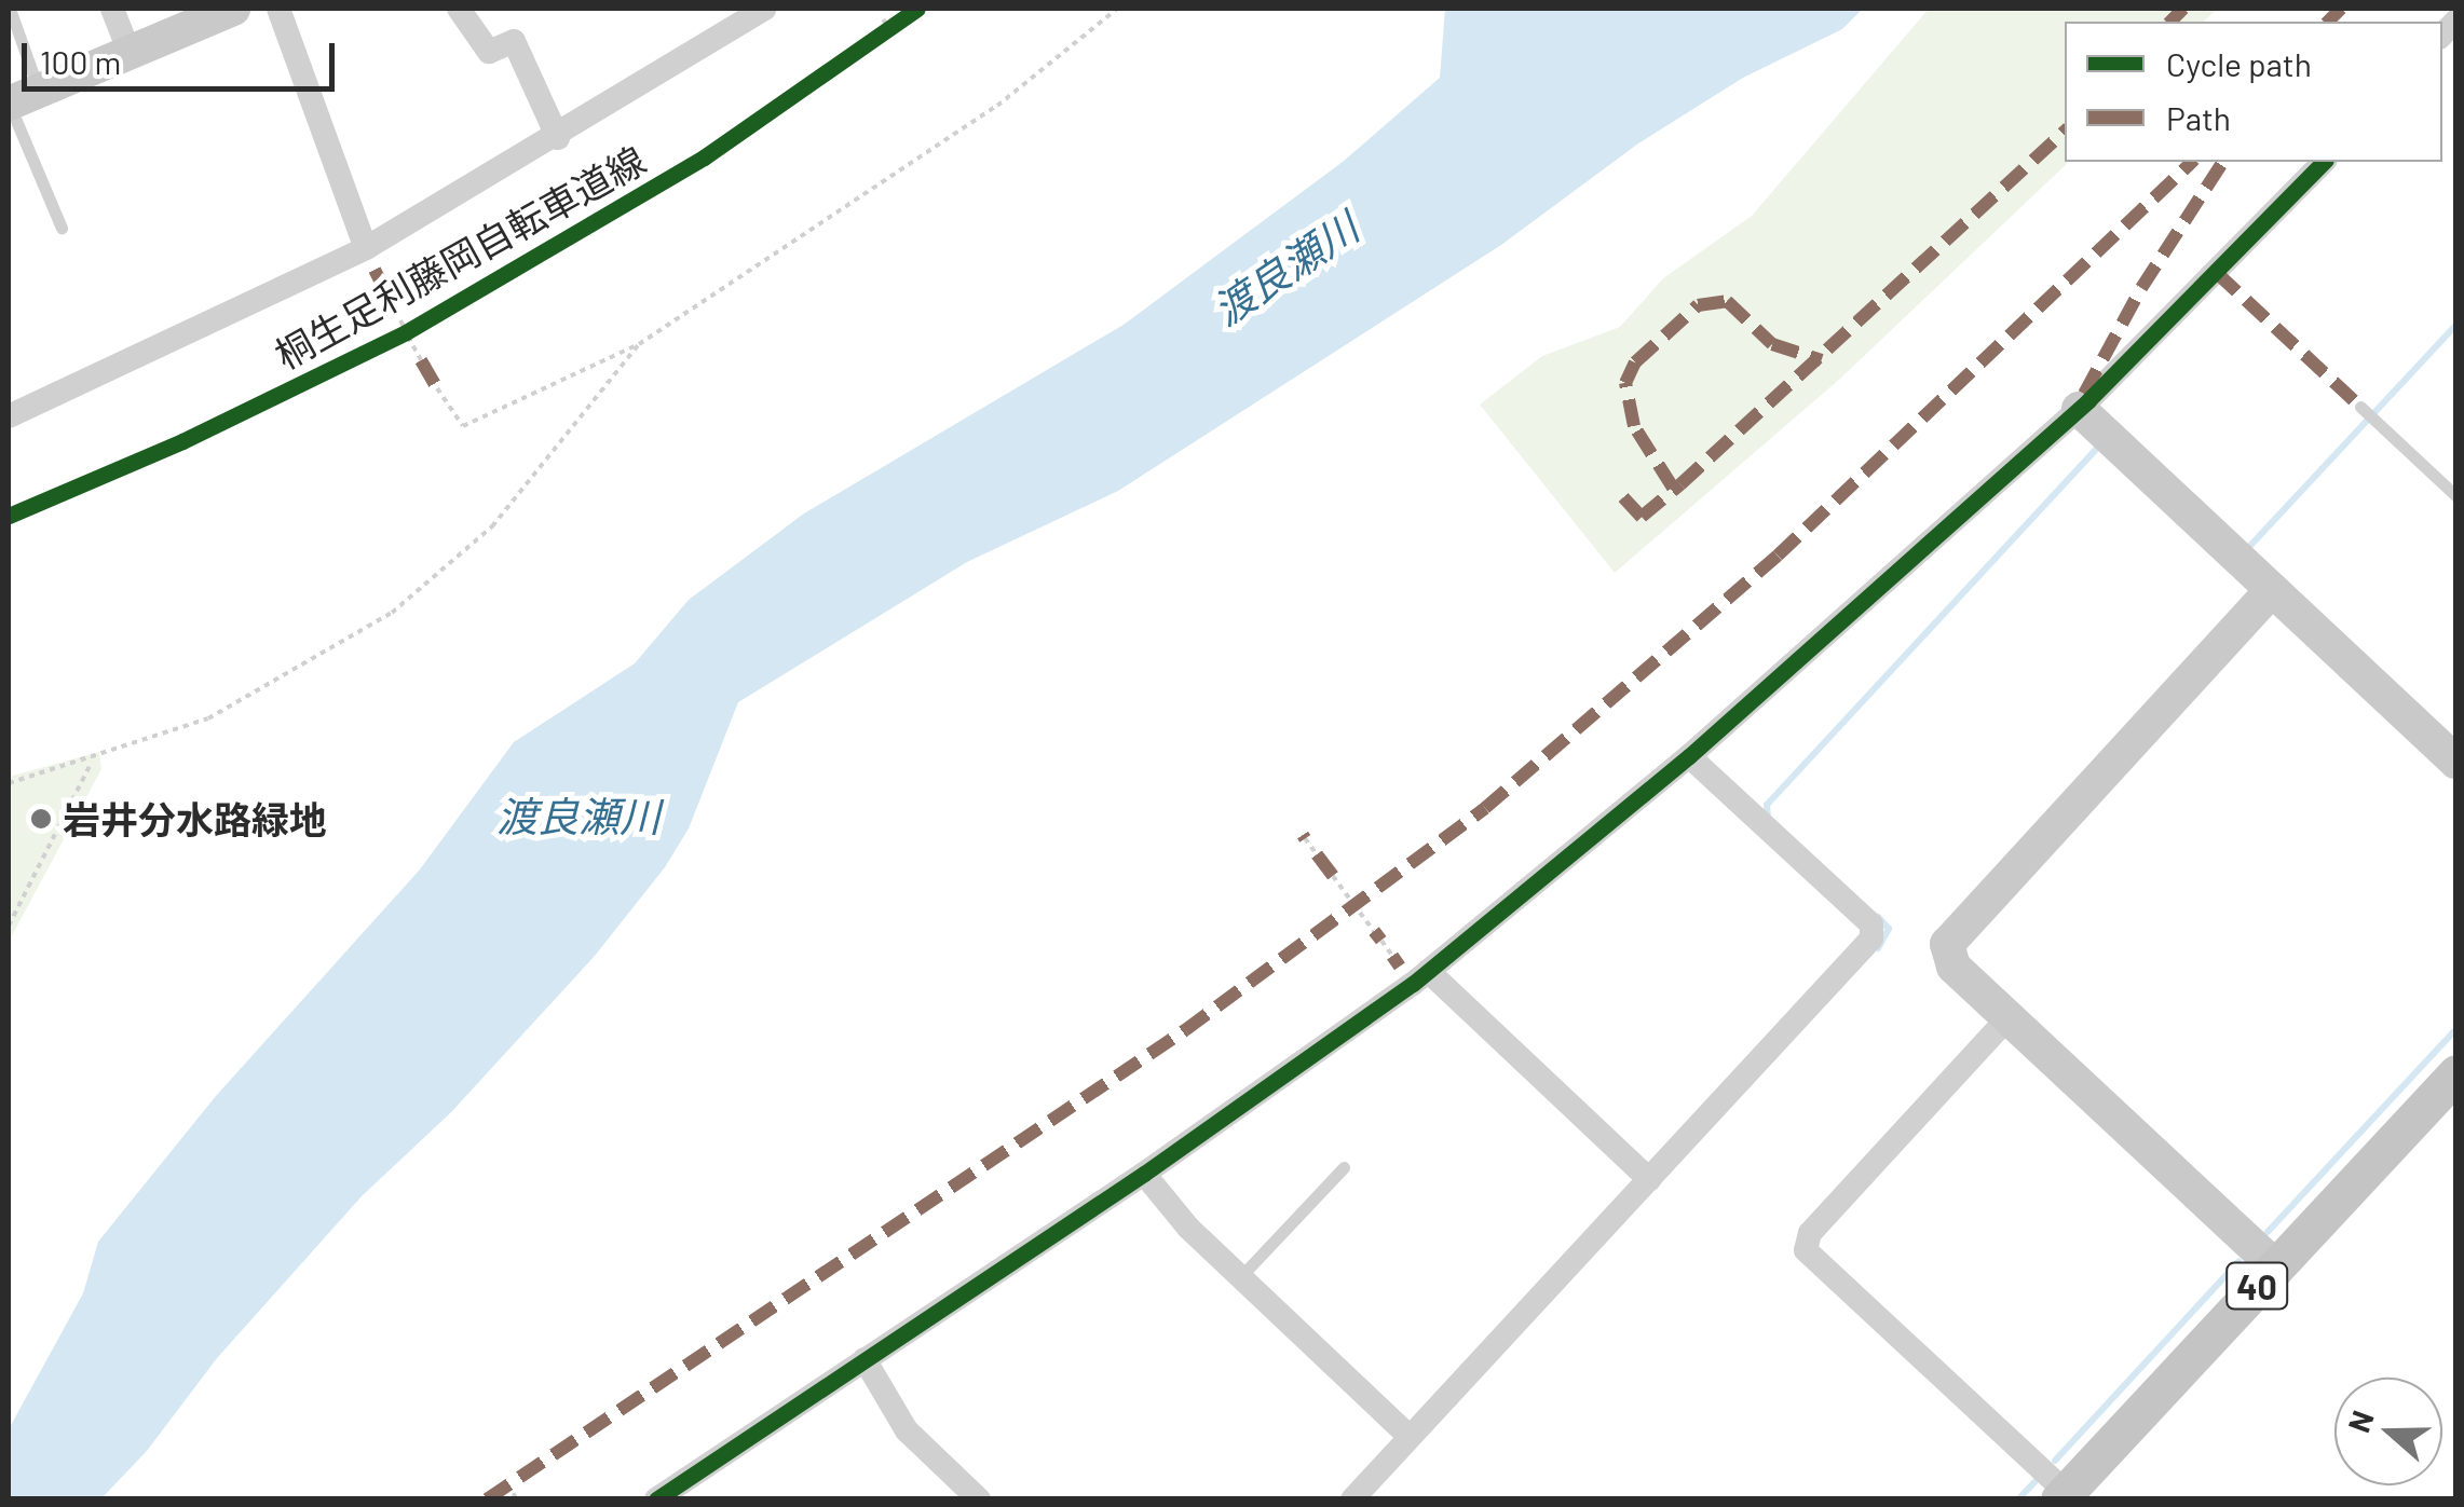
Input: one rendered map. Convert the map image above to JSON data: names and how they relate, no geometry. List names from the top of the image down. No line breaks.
{"streets":{"main road":["40"],"cycle path":["桐生足利藤岡自転車道線"]},"water":["渡良瀬川"],"places":["岩井分水路緑地"],"legend":["Cycle path","Path"],"scale_bar":"100 m","north":"left"}
